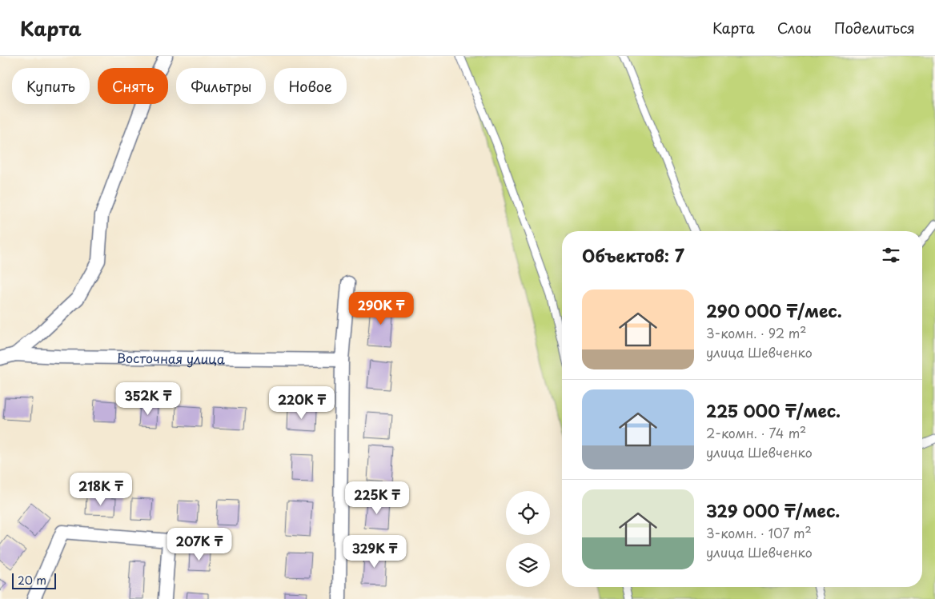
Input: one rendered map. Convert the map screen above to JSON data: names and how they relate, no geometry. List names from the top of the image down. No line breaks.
{"streets":{"street":["Восточная улица"]},"scale_bar":"20 m","page":{"header":"Карта","nav":["Карта","Слои","Поделиться"],"chip":["Купить","Снять","Фильтры","Новое"],"heading":"Объектов: 7","list":[{"name":"290 000 ₸/мес.","note":"3-комн. · 92 m² · улица Шевченко"},{"name":"225 000 ₸/мес.","note":"2-комн. · 74 m² · улица Шевченко"},{"name":"329 000 ₸/мес.","note":"3-комн. · 107 m² · улица Шевченко"}],"price":["290K ₸","352K ₸","220K ₸","218K ₸","225K ₸","207K ₸","329K ₸"],"scale":"20 m"}}
